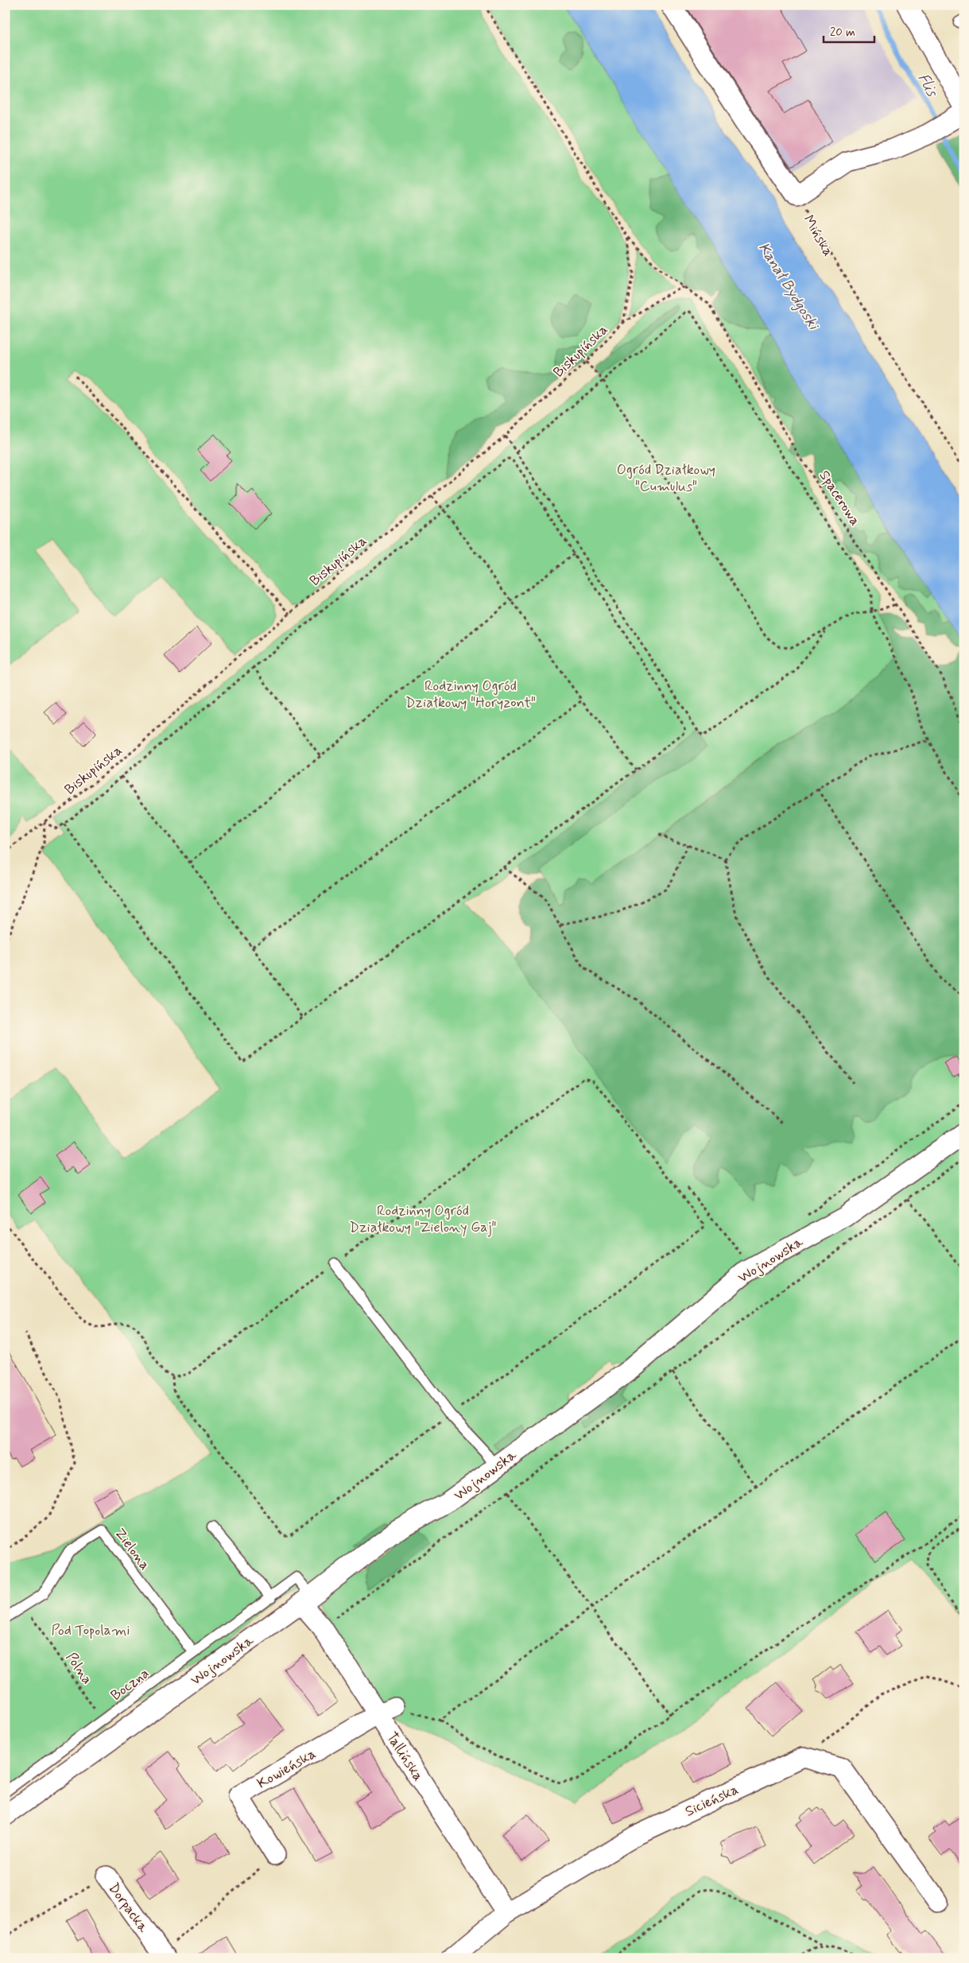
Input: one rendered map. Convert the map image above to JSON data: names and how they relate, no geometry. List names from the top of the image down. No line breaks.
{"streets":{"street":["Wojnowska","Tallińska","Kowieńska","Sicieńska","Dorpacka"],"lane":["Zielona","Boczna"],"path":["Mińska","Biskupińska","Spacerowa","Polna"]},"crossings":[["Biskupińska","Spacerowa"],["Wojnowska","Boczna"],["Wojnowska","Tallińska"],["Zielona","Polna"],["Zielona","Boczna"],["Polna","Boczna"],["Boczna","Tallińska"],["Tallińska","Kowieńska"],["Tallińska","Sicieńska"]],"water":["Flis","Kanał Bydgoski"],"parks":["Ogród Działkowy \"Cumulus\"","Rodzinny Ogród Działkowy \"Horyzont\"","Rodzinny Ogród Działkowy \"Zielony Gaj\"","Pod Topolami"],"scale_bar":"20 m"}
